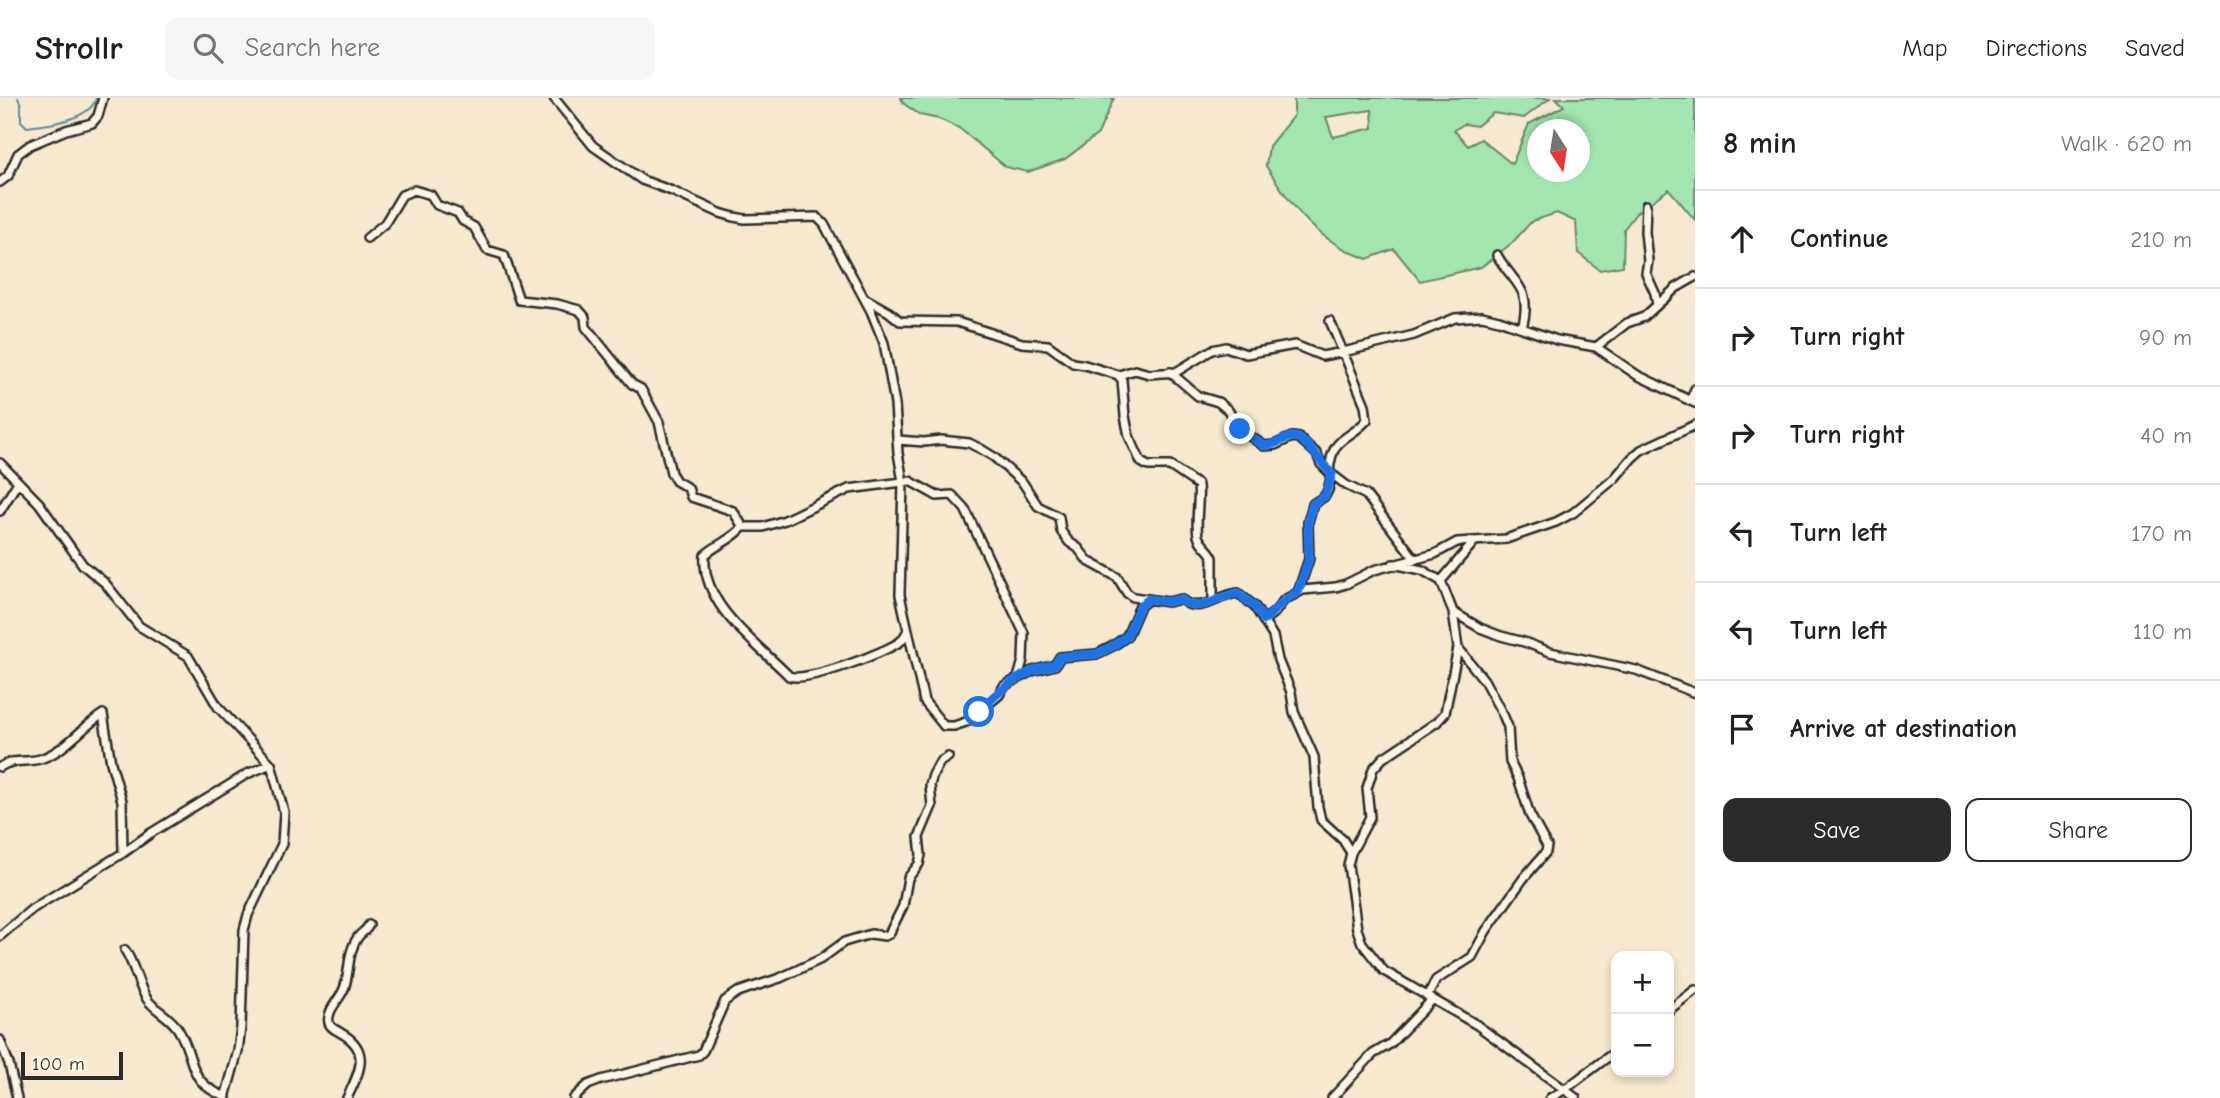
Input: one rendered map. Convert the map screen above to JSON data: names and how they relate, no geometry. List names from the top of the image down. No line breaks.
{"scale_bar":"100 m","north":"bottom","page":{"header":"Strollr","search":"Search here","nav":["Map","Directions","Saved"],"heading":["8 min","Walk · 620 m"],"list":[["Continue","210 m"],["Turn right","90 m"],["Turn right","40 m"],["Turn left","170 m"],["Turn left","110 m"],"Arrive at destination"],"buttons":["Save","Share"],"map_buttons":["+","−"],"scale":"100 m"}}
